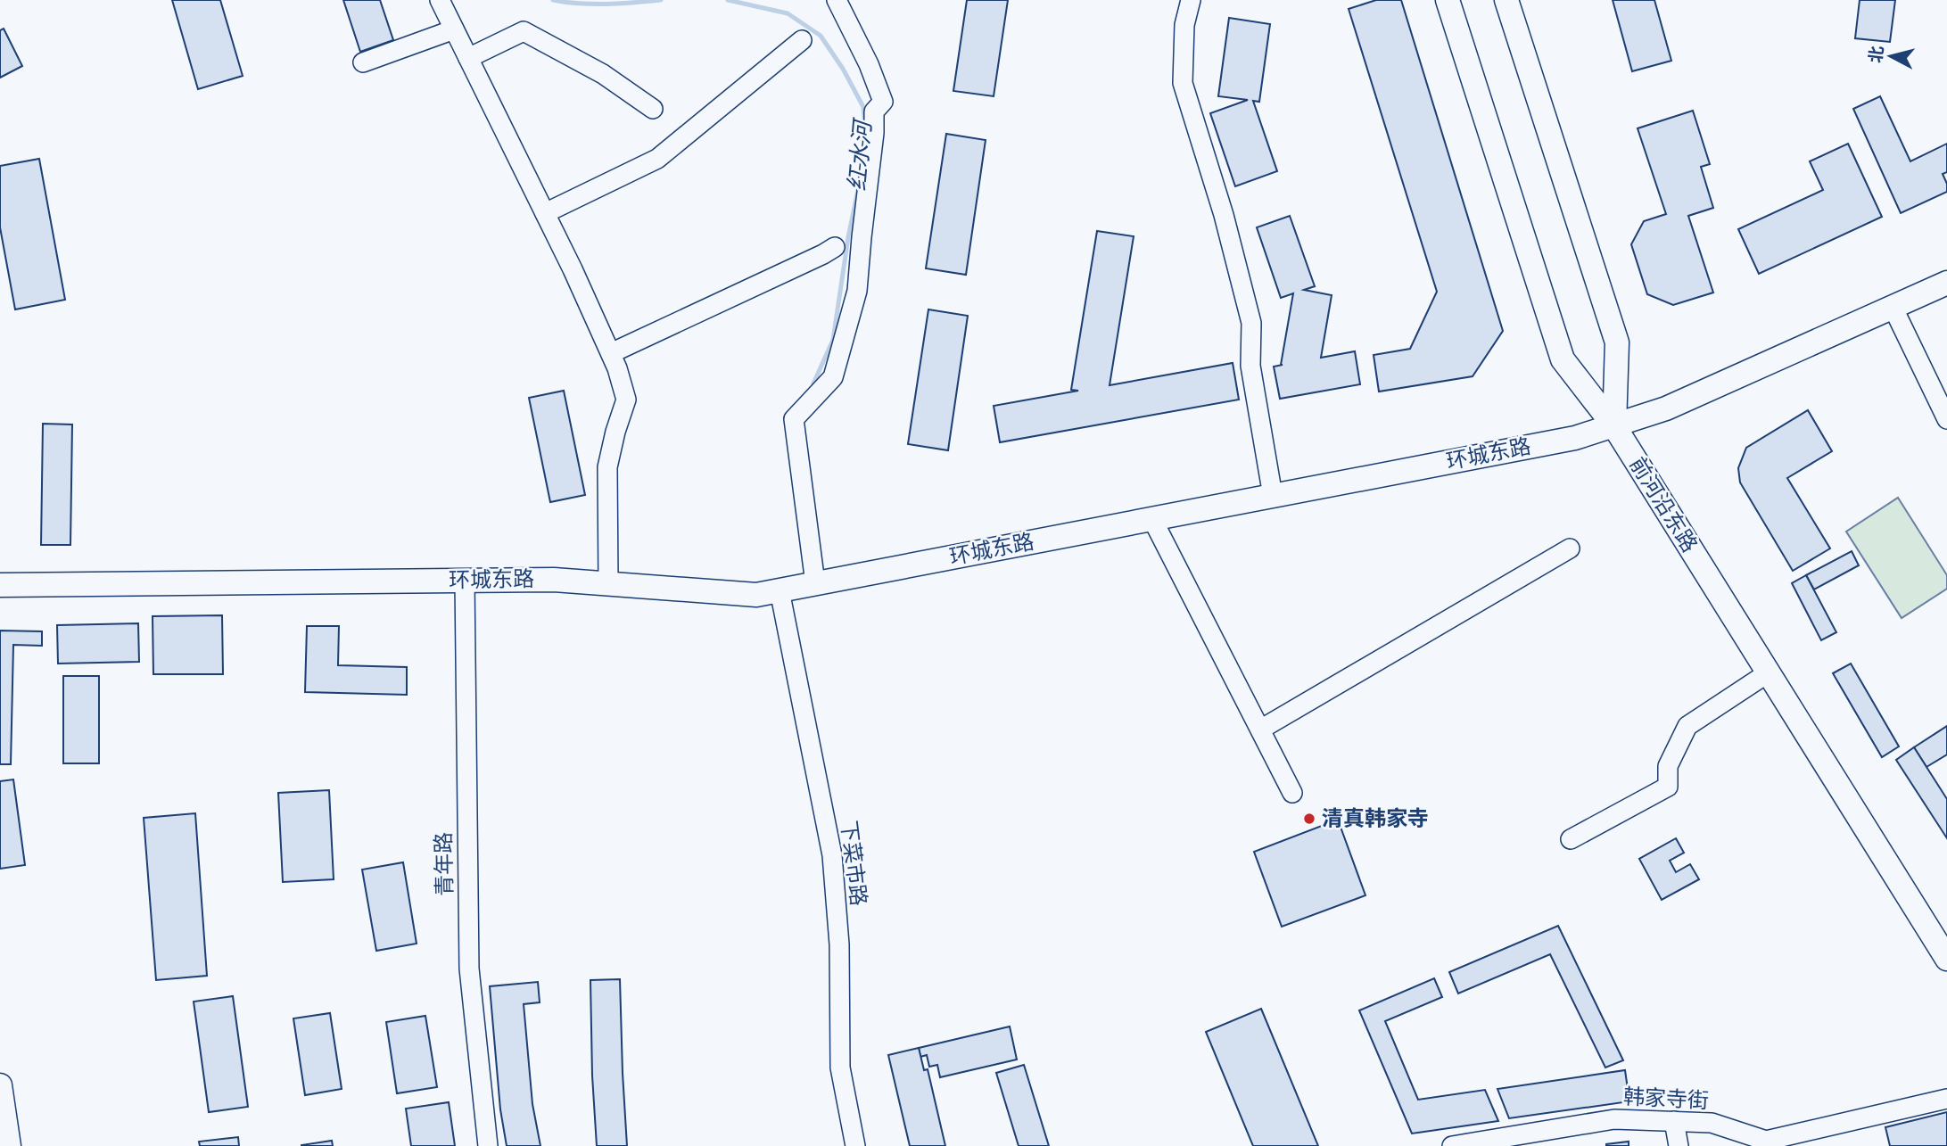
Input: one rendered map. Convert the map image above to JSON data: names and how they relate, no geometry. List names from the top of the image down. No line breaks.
{"streets":{"main road":["环城东路","前河沿东路"],"street":["下菜市路","青年路","韩家寺街"]},"crossings":[["环城东路","前河沿东路"],["环城东路","下菜市路"],["环城东路","青年路"]],"water":["红水河"],"places":["清真韩家寺"],"north":"left"}
